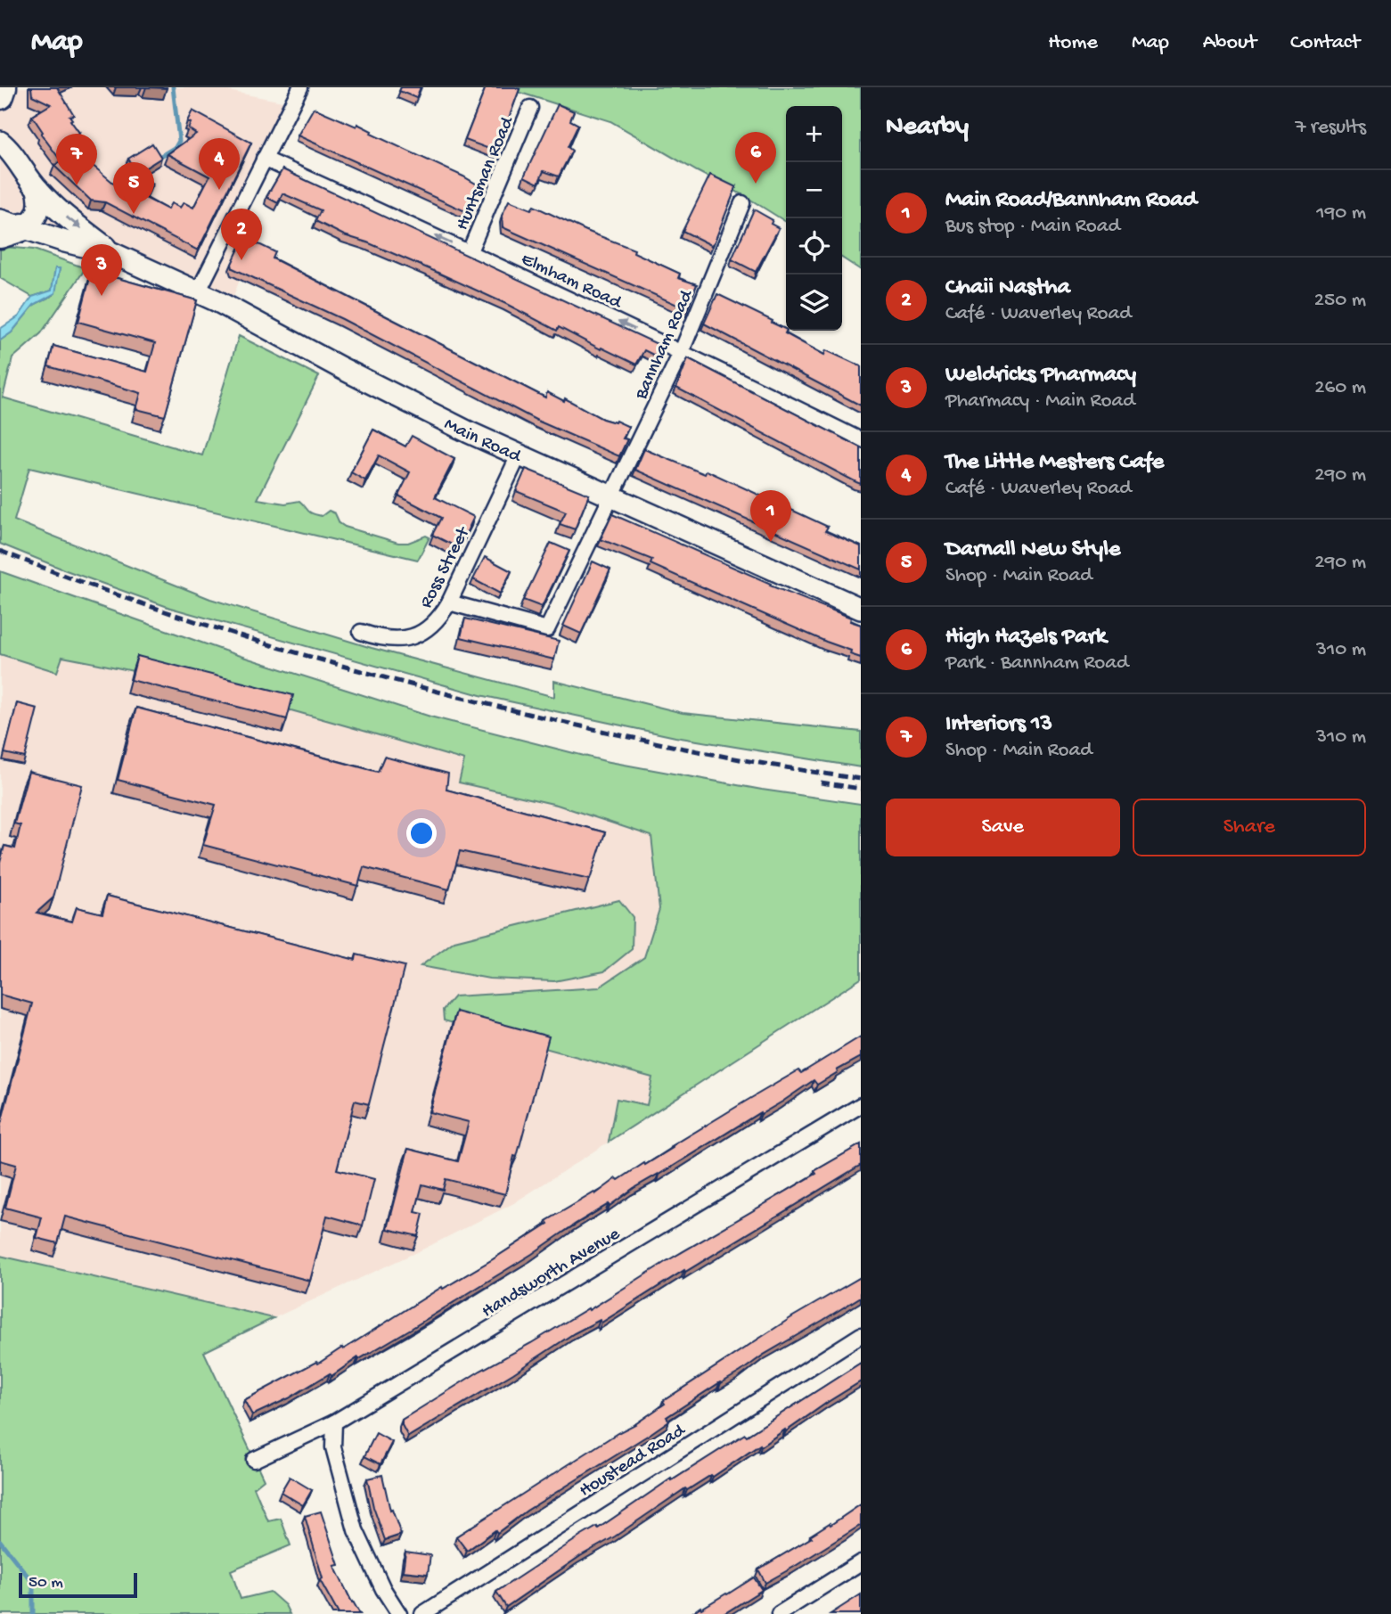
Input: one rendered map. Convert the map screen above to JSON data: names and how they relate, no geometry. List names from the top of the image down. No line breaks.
{"streets":{"main road":["Main Road"],"street":["Huntsman Road","Elmham Road","Bannham Road","Ross Street","Handsworth Avenue","Houstead Road"]},"crossings":[["Huntsman Road","Elmham Road"],["Elmham Road","Bannham Road"],["Bannham Road","Main Road"],["Bannham Road","Ross Street"],["Main Road","Ross Street"]],"one_way":["Elmham Road"],"scale_bar":"50 m","page":{"header":"Map","nav":["Home","Map","About","Contact"],"heading":["Nearby","7 results"],"map_buttons":["+","−"],"pins":["6","7","4","5","2","3","1"],"list":[{"mark":"1","name":"Main Road/Bannham Road","note":"Bus stop · Main Road","value":"190 m"},{"mark":"2","name":"Chaii Nastha","note":"Café · Waverley Road","value":"250 m"},{"mark":"3","name":"Weldricks Pharmacy","note":"Pharmacy · Main Road","value":"260 m"},{"mark":"4","name":"The Little Mesters Cafe","note":"Café · Waverley Road","value":"290 m"},{"mark":"5","name":"Darnall New Style","note":"Shop · Main Road","value":"290 m"},{"mark":"6","name":"High Hazels Park","note":"Park · Bannham Road","value":"310 m"},{"mark":"7","name":"Interiors 13","note":"Shop · Main Road","value":"310 m"}],"buttons":["Save","Share"],"scale":"50 m"}}
